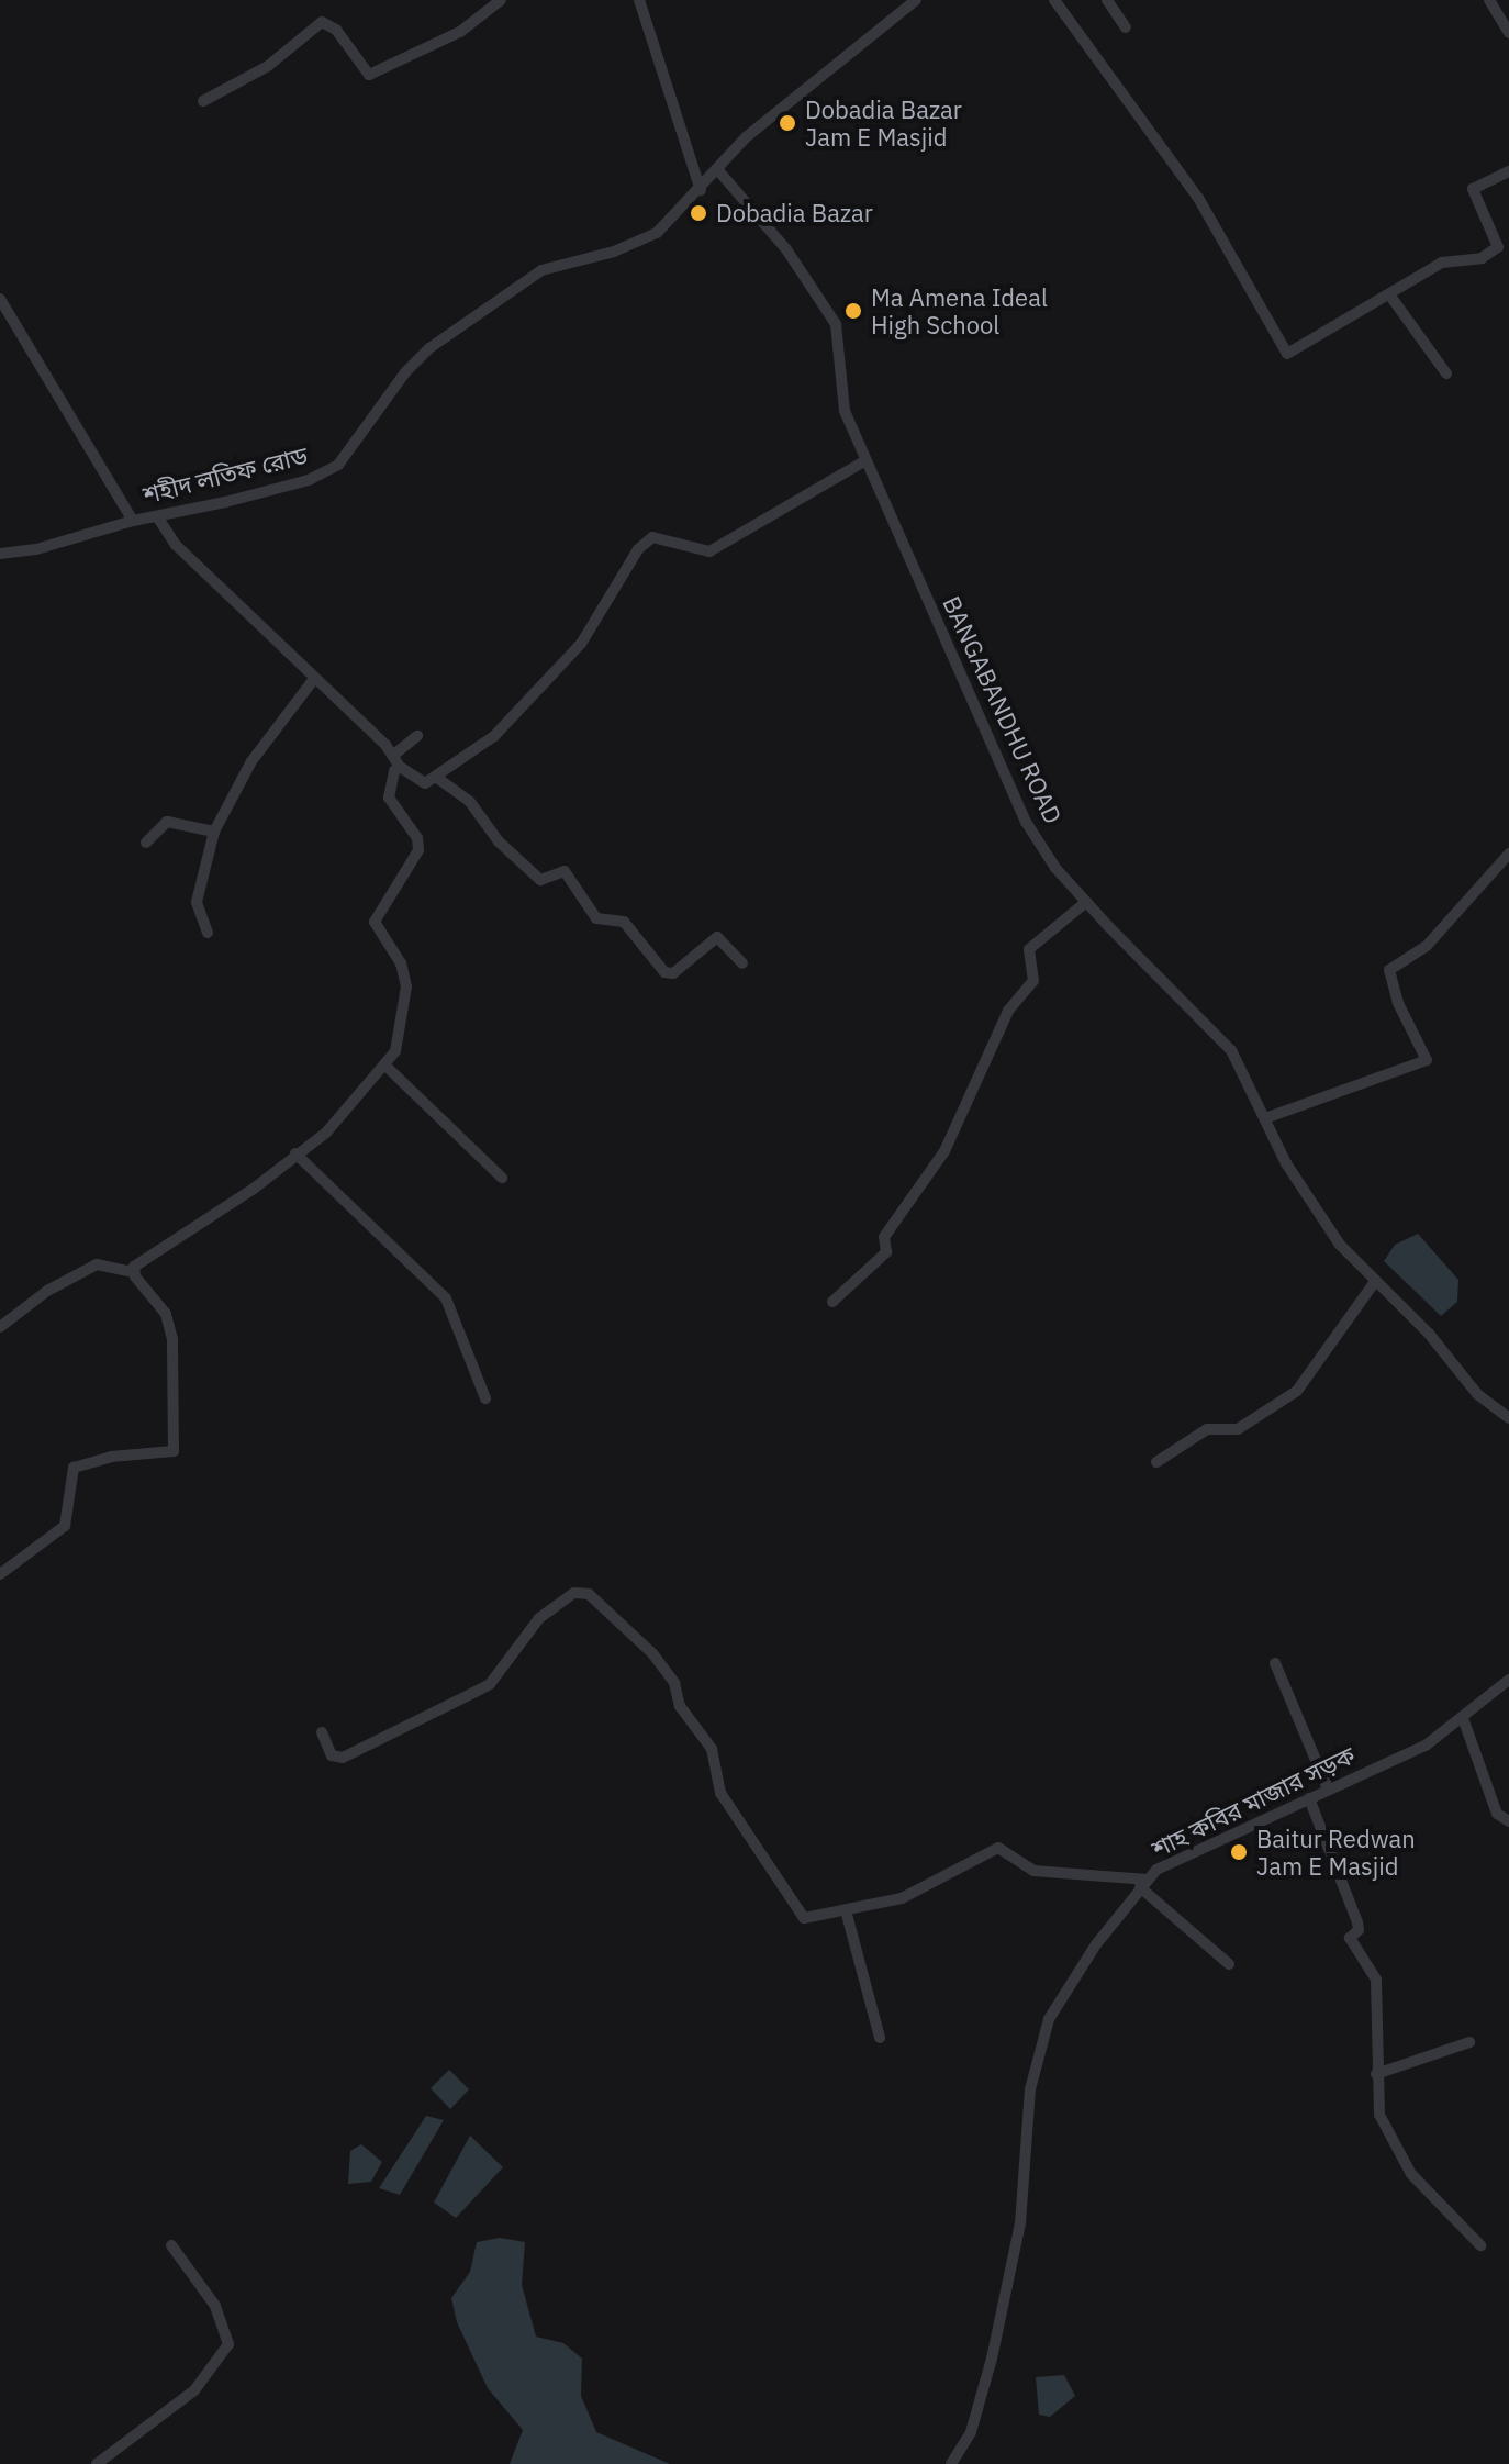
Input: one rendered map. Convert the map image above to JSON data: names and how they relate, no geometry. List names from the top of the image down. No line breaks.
{"streets":{"street":["শহীদ লতিফ রোড","BANGABANDHU ROAD","শাহ কবির মাজার সড়ক"]},"crossings":[["শহীদ লতিফ রোড","BANGABANDHU ROAD"]],"places":["Dobadia Bazar Jam E Masjid","Dobadia Bazar","Ma Amena Ideal High School","Baitur Redwan Jam E Masjid"]}
